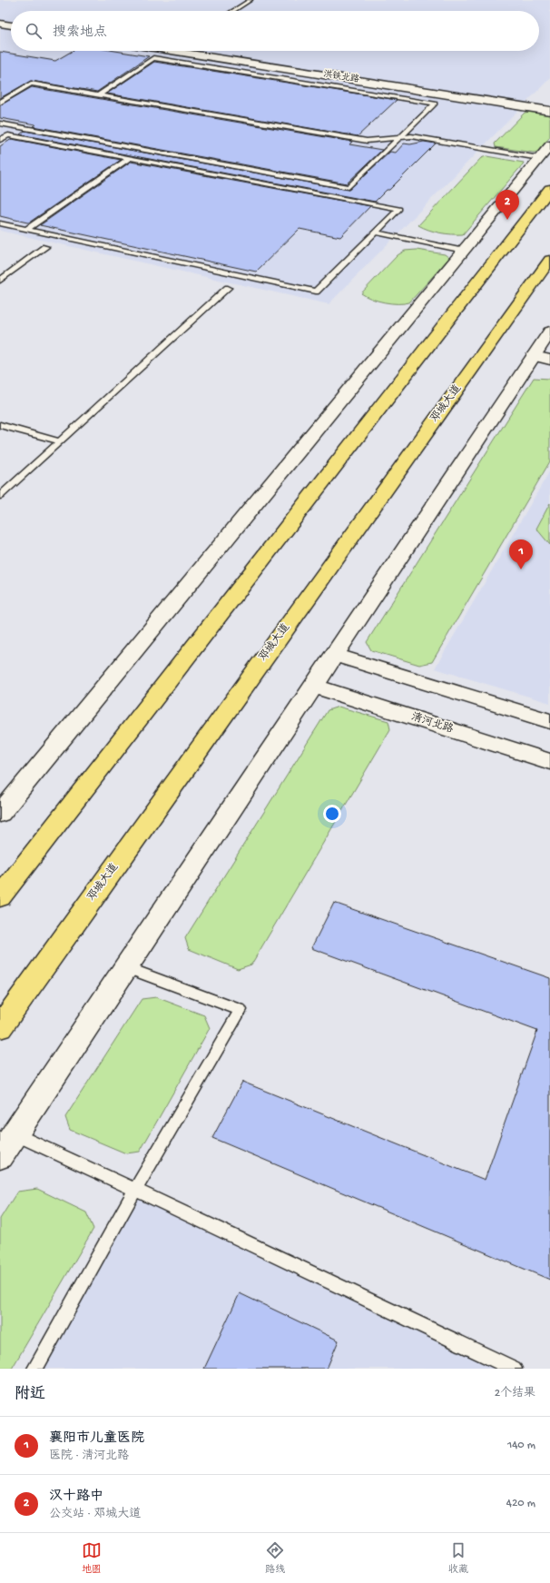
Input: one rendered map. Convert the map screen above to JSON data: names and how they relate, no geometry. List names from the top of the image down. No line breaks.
{"streets":{"highway":["邓城大道"],"street":["洪铁北路","清河北路"]},"page":{"search":"搜索地点","pins":["2","1"],"heading":["附近","2个结果"],"list":[{"mark":"1","name":"襄阳市儿童医院","note":"医院 · 清河北路","value":"140 m"},{"mark":"2","name":"汉十路中","note":"公交站 · 邓城大道","value":"420 m"}],"nav":["地图","路线","收藏"]}}
